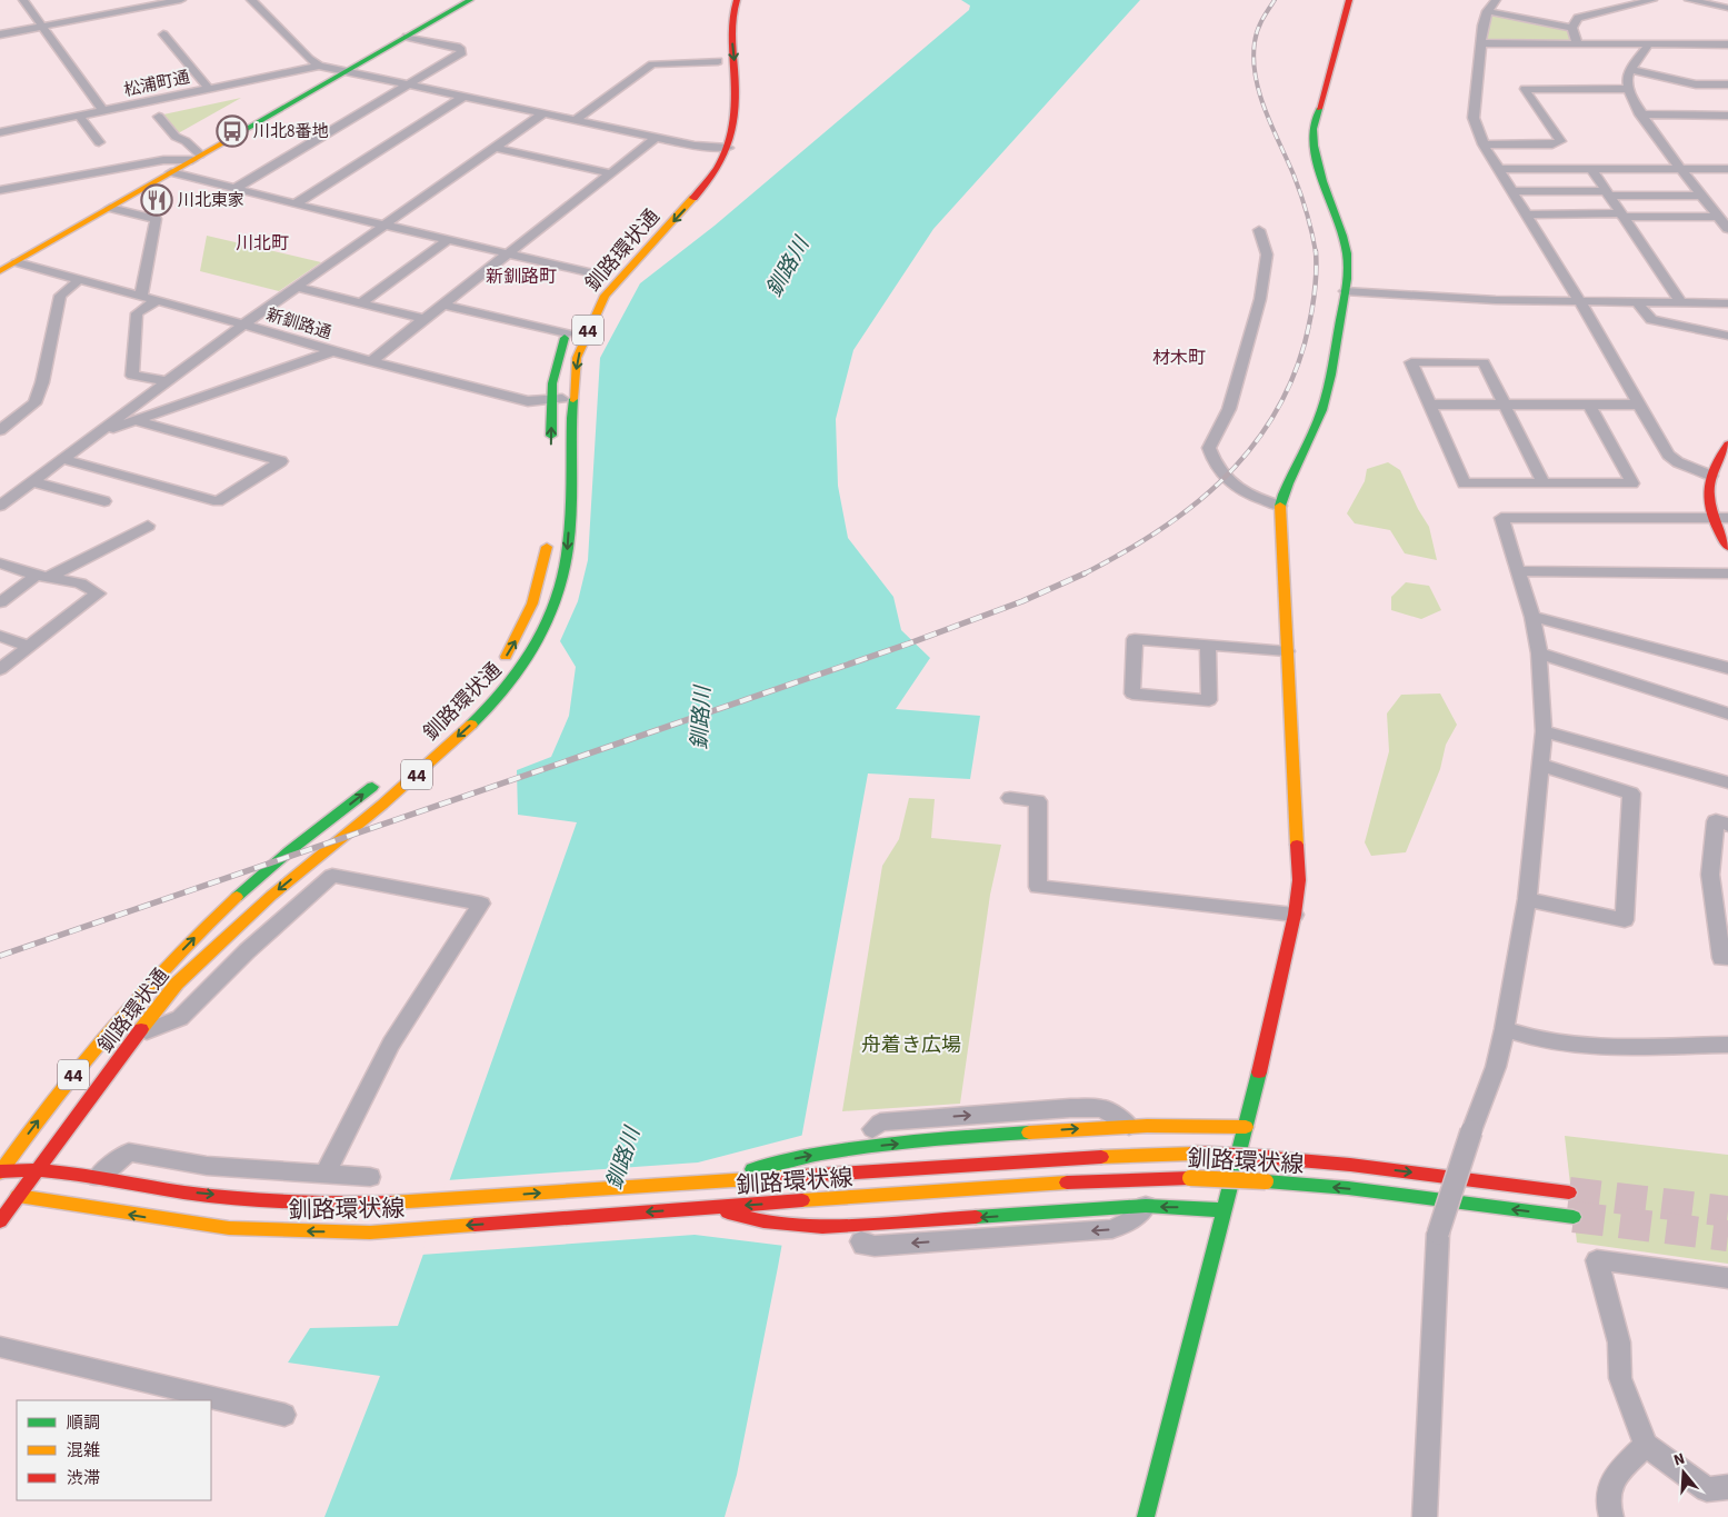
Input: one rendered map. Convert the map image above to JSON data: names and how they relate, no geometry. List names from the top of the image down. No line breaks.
{"streets":{"main road":["釧路環状通","44","釧路環状線"],"street":["松浦町通","新釧路通"]},"crossings":[["釧路環状通","新釧路通"],["釧路環状通","釧路環状線"],["新釧路通","44"]],"districts":["川北町","新釧路町","材木町"],"water":["釧路川"],"parks":["舟着き広場"],"places":{"bus stop":["川北8番地"],"restaurant":["川北東家"]},"legend":["順調","混雑","渋滞"],"north":"top"}
